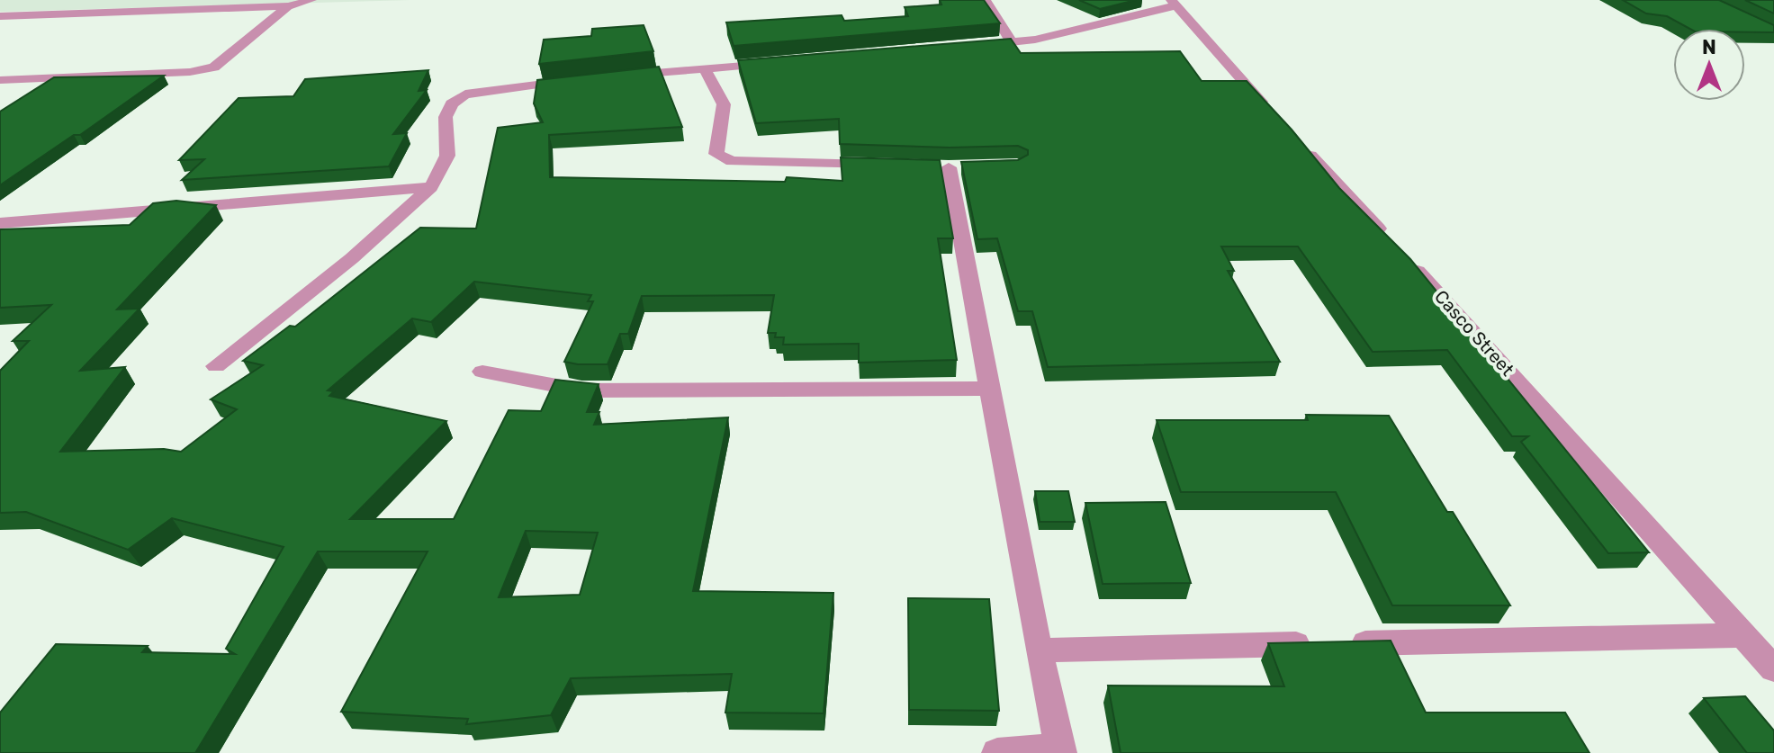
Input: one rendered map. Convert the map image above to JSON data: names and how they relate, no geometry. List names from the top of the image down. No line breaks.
{"streets":{"street":["Casco Street"]},"north":"top"}
